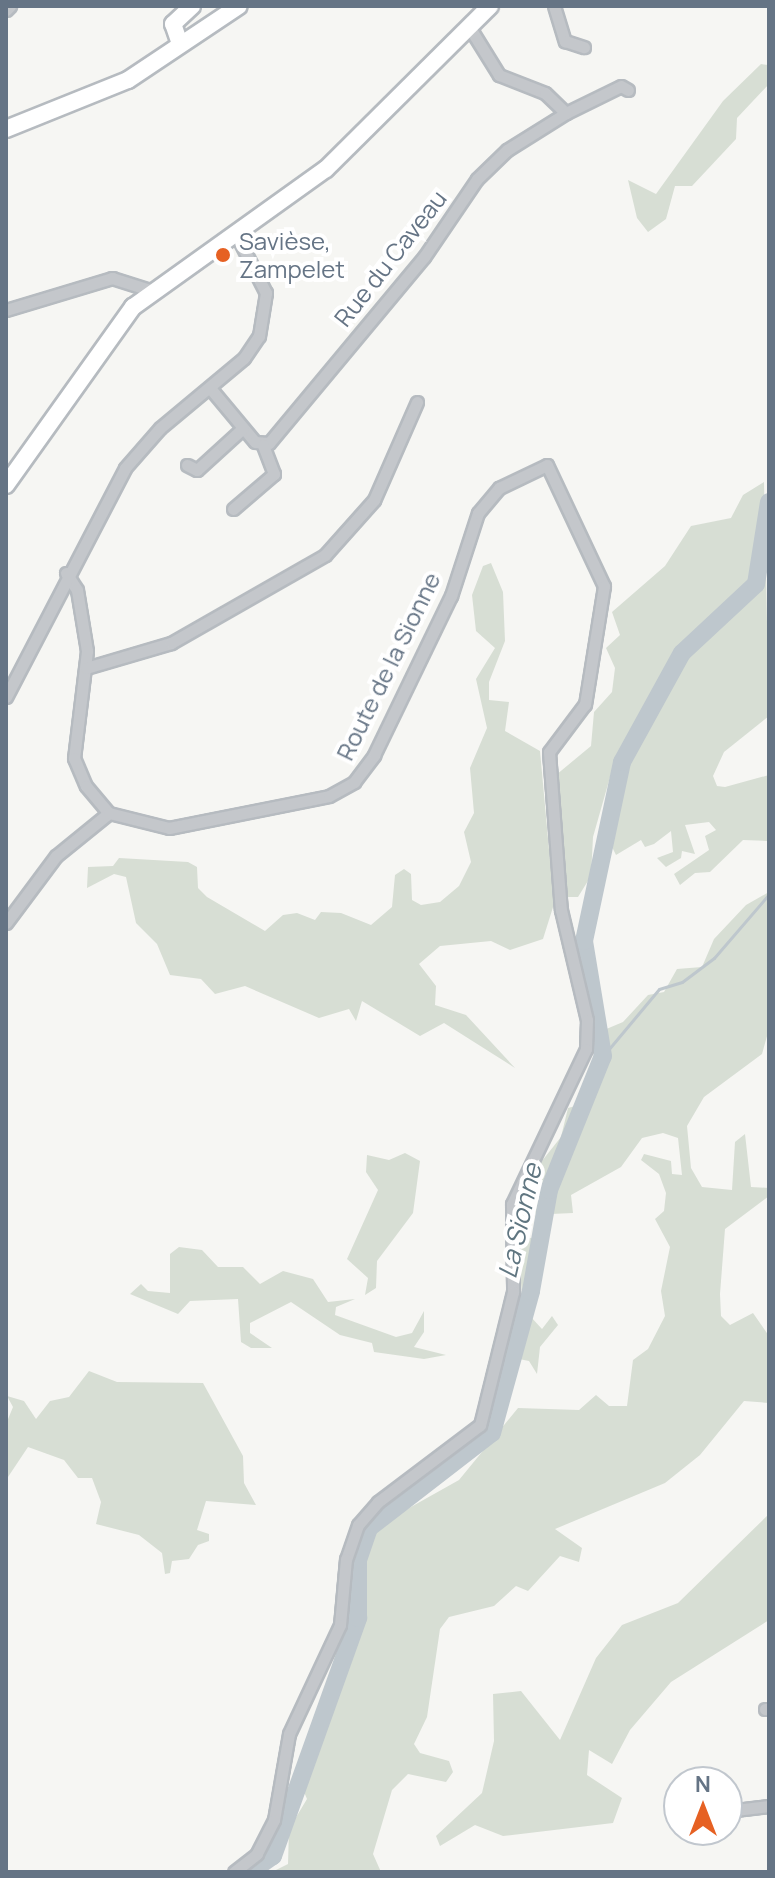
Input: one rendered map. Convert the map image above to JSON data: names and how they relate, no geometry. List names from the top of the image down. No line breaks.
{"streets":{"street":["Rue du Caveau","Route de la Sionne"]},"water":["La Sionne"],"places":["Savièse, Zampelet"],"north":"top"}
